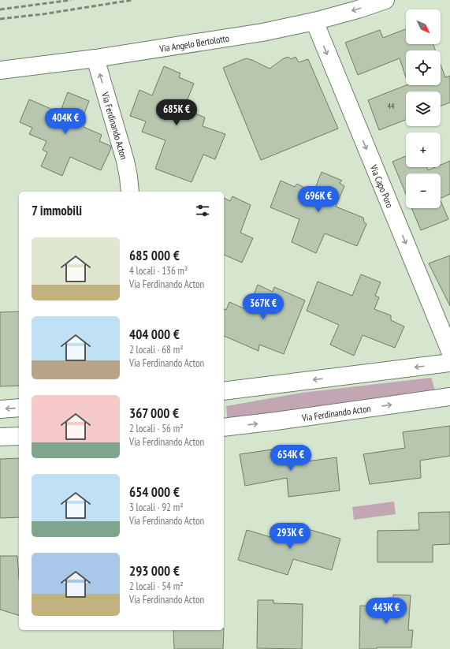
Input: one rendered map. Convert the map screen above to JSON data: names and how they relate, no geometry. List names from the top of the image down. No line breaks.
{"streets":{"street":["Via Angelo Bertolotto","Via Ferdinando Acton","Via Capo Poro"]},"crossings":[["Via Angelo Bertolotto","Via Ferdinando Acton"],["Via Angelo Bertolotto","Via Capo Poro"]],"one_way":["Via Capo Poro"],"house_numbers":["44"],"north":"bottom right","page":{"map_buttons":["+","−"],"price":["685K €","404K €","696K €","367K €","654K €","293K €","443K €"],"heading":"7 immobili","list":[{"name":"685 000 €","note":"4 locali · 136 m² · Via Ferdinando Acton"},{"name":"404 000 €","note":"2 locali · 68 m² · Via Ferdinando Acton"},{"name":"367 000 €","note":"2 locali · 56 m² · Via Ferdinando Acton"},{"name":"654 000 €","note":"3 locali · 92 m² · Via Ferdinando Acton"},{"name":"293 000 €","note":"2 locali · 54 m² · Via Ferdinando Acton"}]}}
